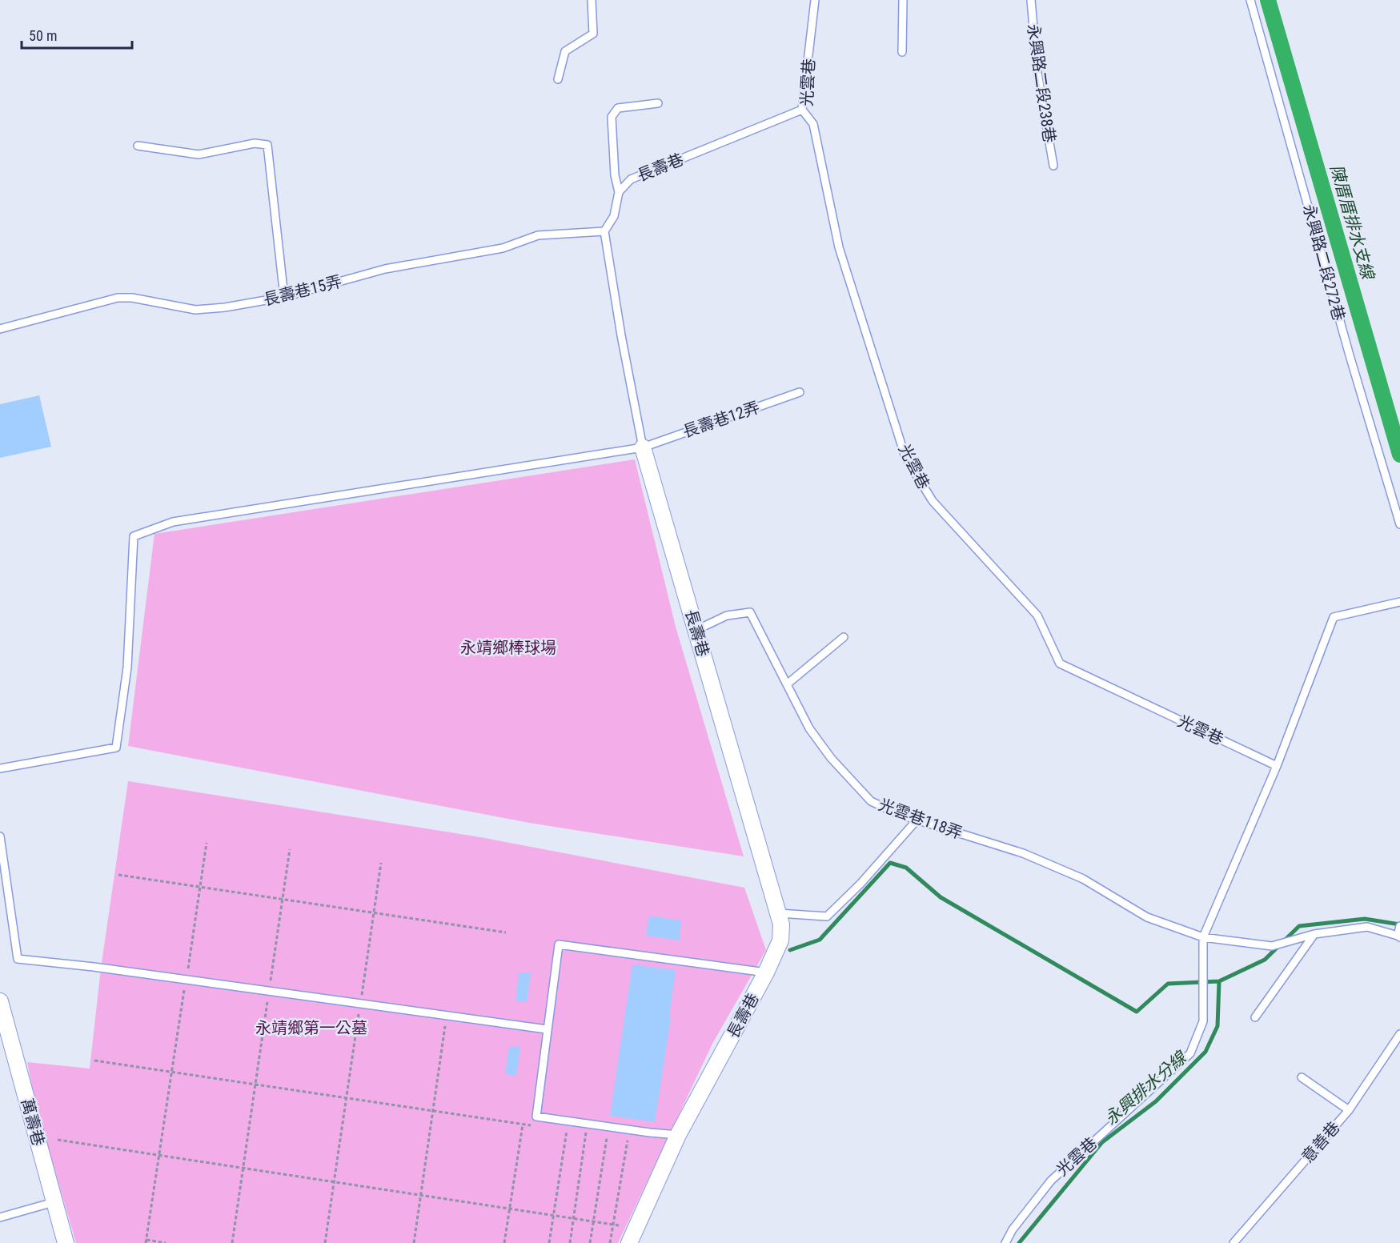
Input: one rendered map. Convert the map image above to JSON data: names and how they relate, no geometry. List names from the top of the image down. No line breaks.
{"streets":{"street":["長壽巷","萬壽巷"],"lane":["光雲巷","永興路二段238巷","永興路二段272巷","長壽巷15弄","長壽巷12弄","光雲巷118弄","意善巷"]},"crossings":[["光雲巷","長壽巷"],["光雲巷","光雲巷118弄"],["長壽巷","長壽巷15弄"],["長壽巷","長壽巷12弄"],["長壽巷","光雲巷118弄"]],"water":["陳厝厝排水支線","永興排水分線"],"parks":["永靖鄉棒球場","永靖鄉第一公墓"],"scale_bar":"50 m"}
